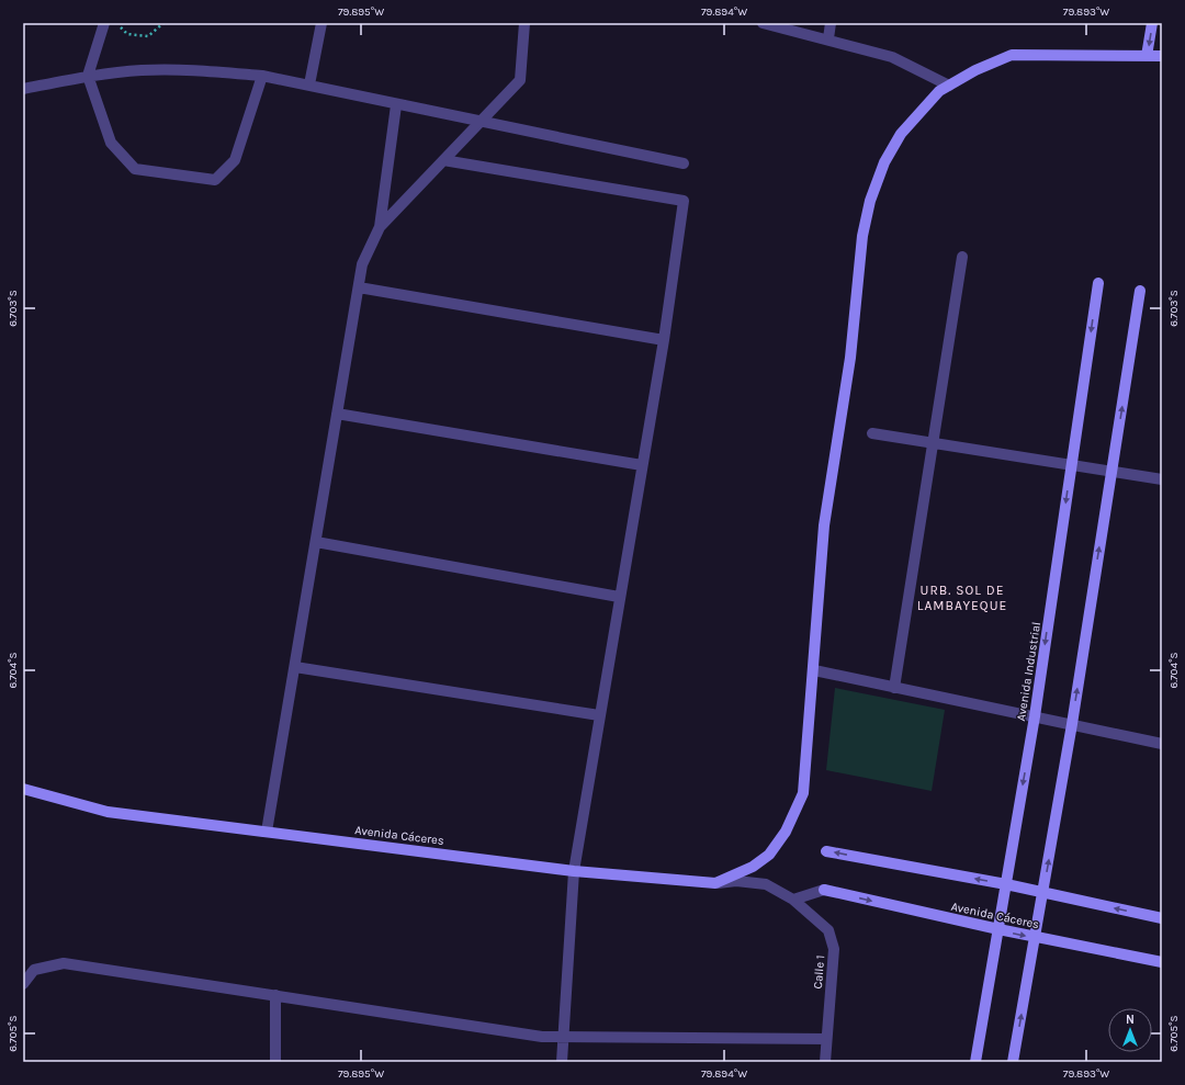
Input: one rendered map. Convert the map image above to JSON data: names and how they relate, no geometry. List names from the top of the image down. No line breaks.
{"streets":{"street":["Avenida Industrial","Avenida Cáceres","Calle 1"]},"crossings":[["Avenida Industrial","Avenida Cáceres"],["Avenida Cáceres","Calle 1"]],"districts":["URB. SOL DE LAMBAYEQUE"],"north":"top","coordinates":["79.895°W","79.894°W","79.893°W","6.703°S","6.704°S","6.705°S"]}
